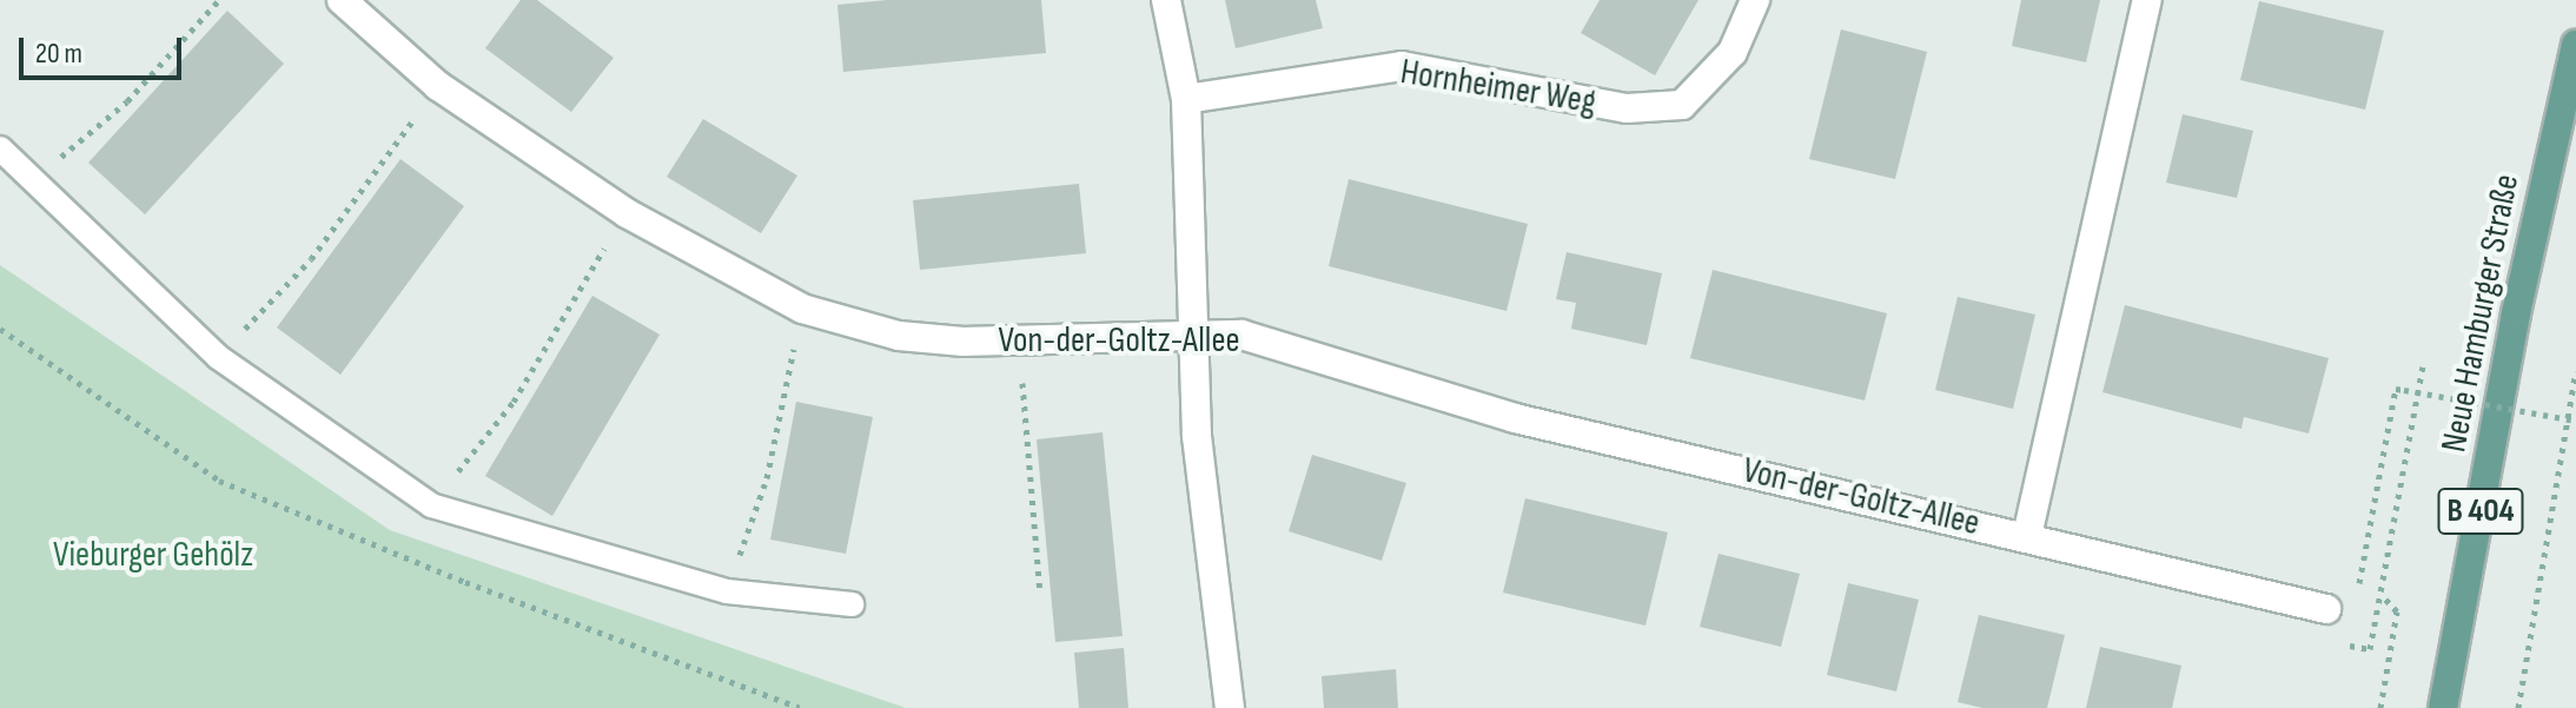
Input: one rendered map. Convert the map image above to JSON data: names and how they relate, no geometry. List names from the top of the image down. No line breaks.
{"streets":{"main road":["Neue Hamburger Straße","B 404"],"street":["Hornheimer Weg","Von-der-Goltz-Allee"]},"parks":["Vieburger Gehölz"],"scale_bar":"20 m"}
